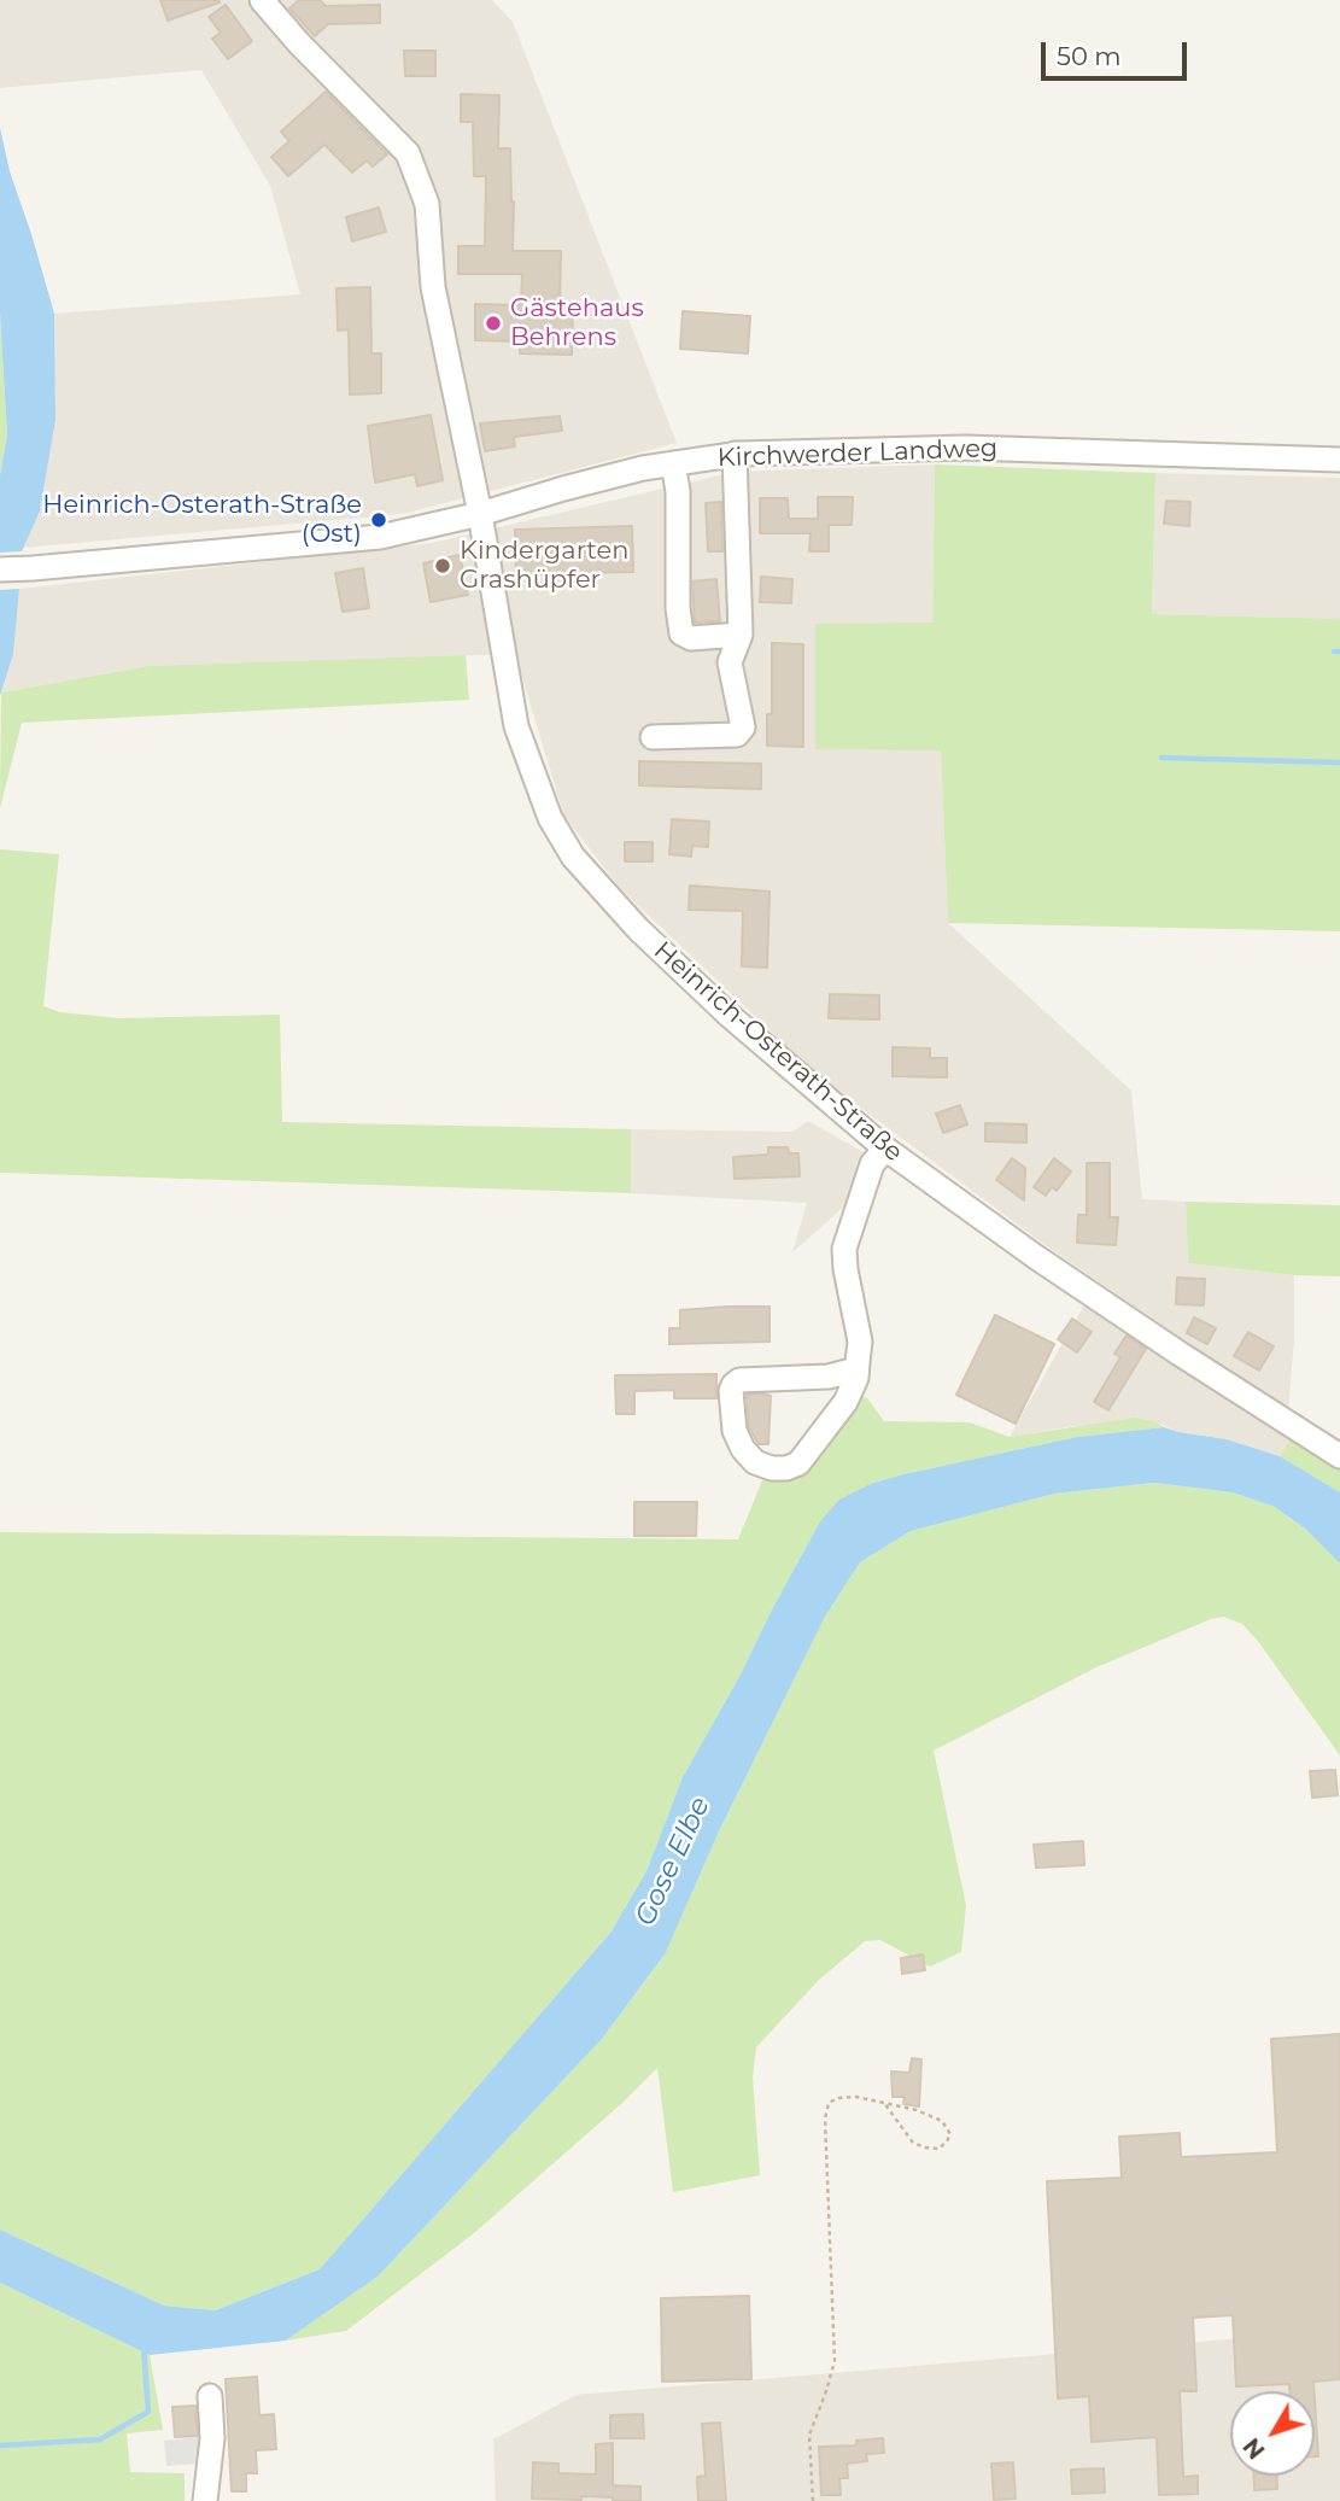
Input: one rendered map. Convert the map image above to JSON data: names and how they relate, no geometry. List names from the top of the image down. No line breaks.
{"streets":{"street":["Kirchwerder Landweg","Heinrich-Osterath-Straße"]},"crossings":[["Kirchwerder Landweg","Heinrich-Osterath-Straße"]],"water":["Gose Elbe"],"places":["Gästehaus Behrens","Heinrich-Osterath-Straße (Ost)","Kindergarten Grashüpfer"],"scale_bar":"50 m","north":"bottom left"}
